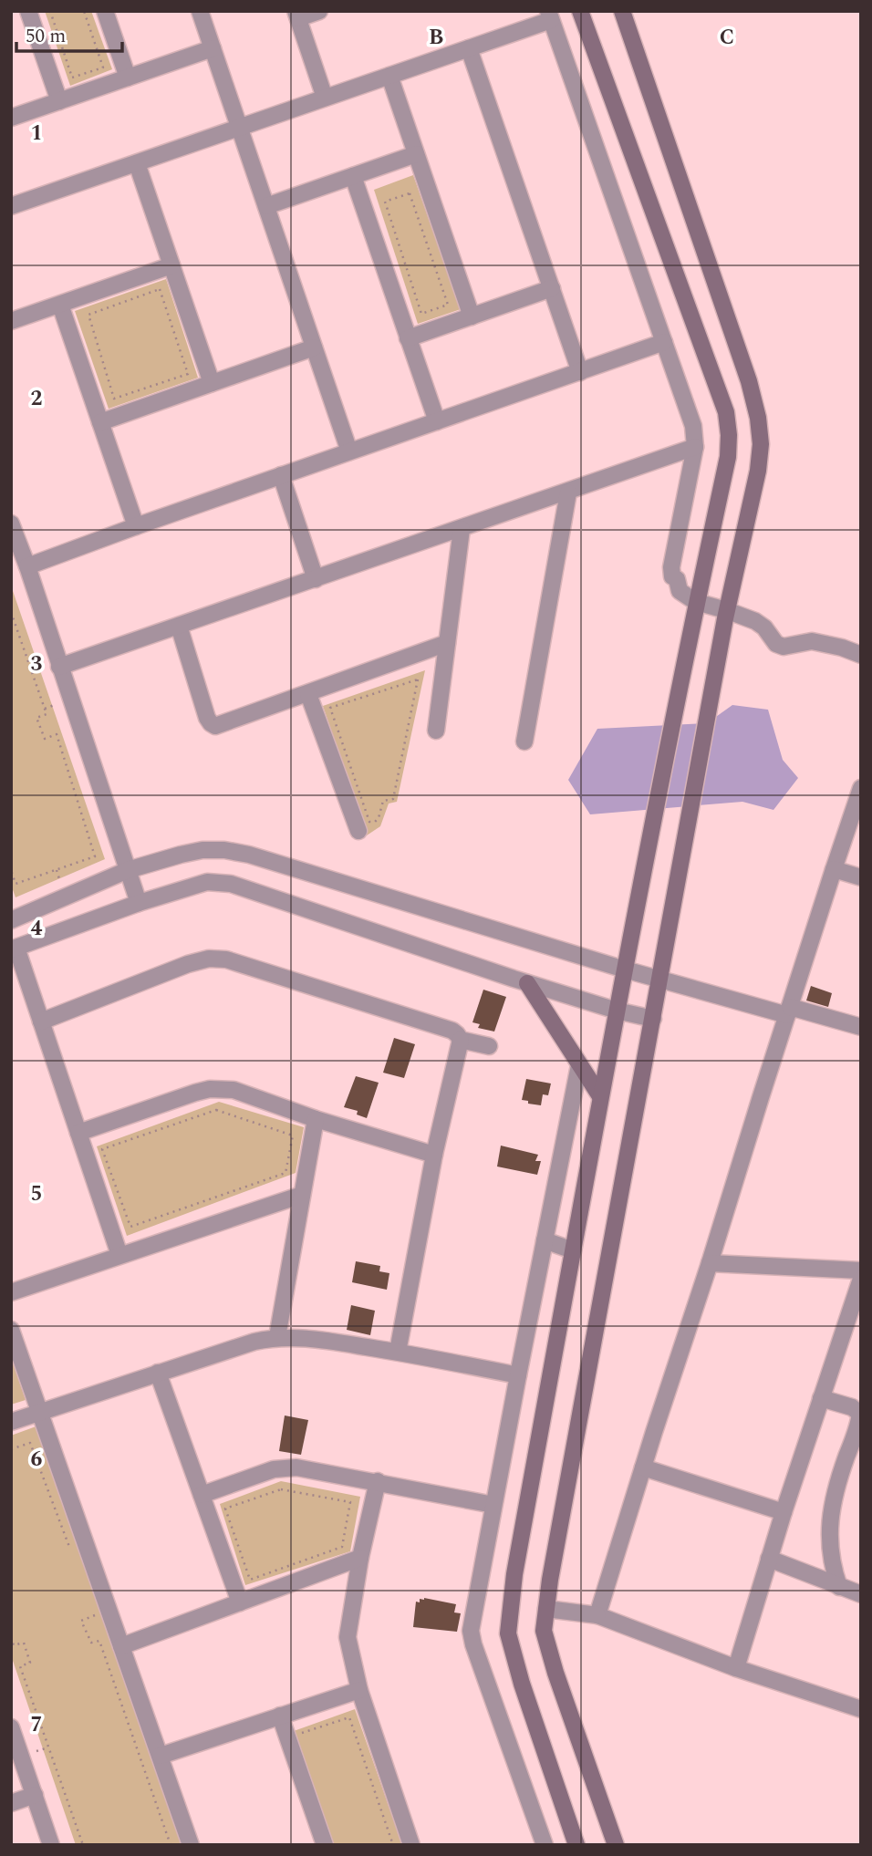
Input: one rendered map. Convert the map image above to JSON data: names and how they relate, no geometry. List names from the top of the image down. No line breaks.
{"scale_bar":"50 m","grid":{"columns":["B","C"],"rows":["1","2","3","4","5","6","7"]}}
